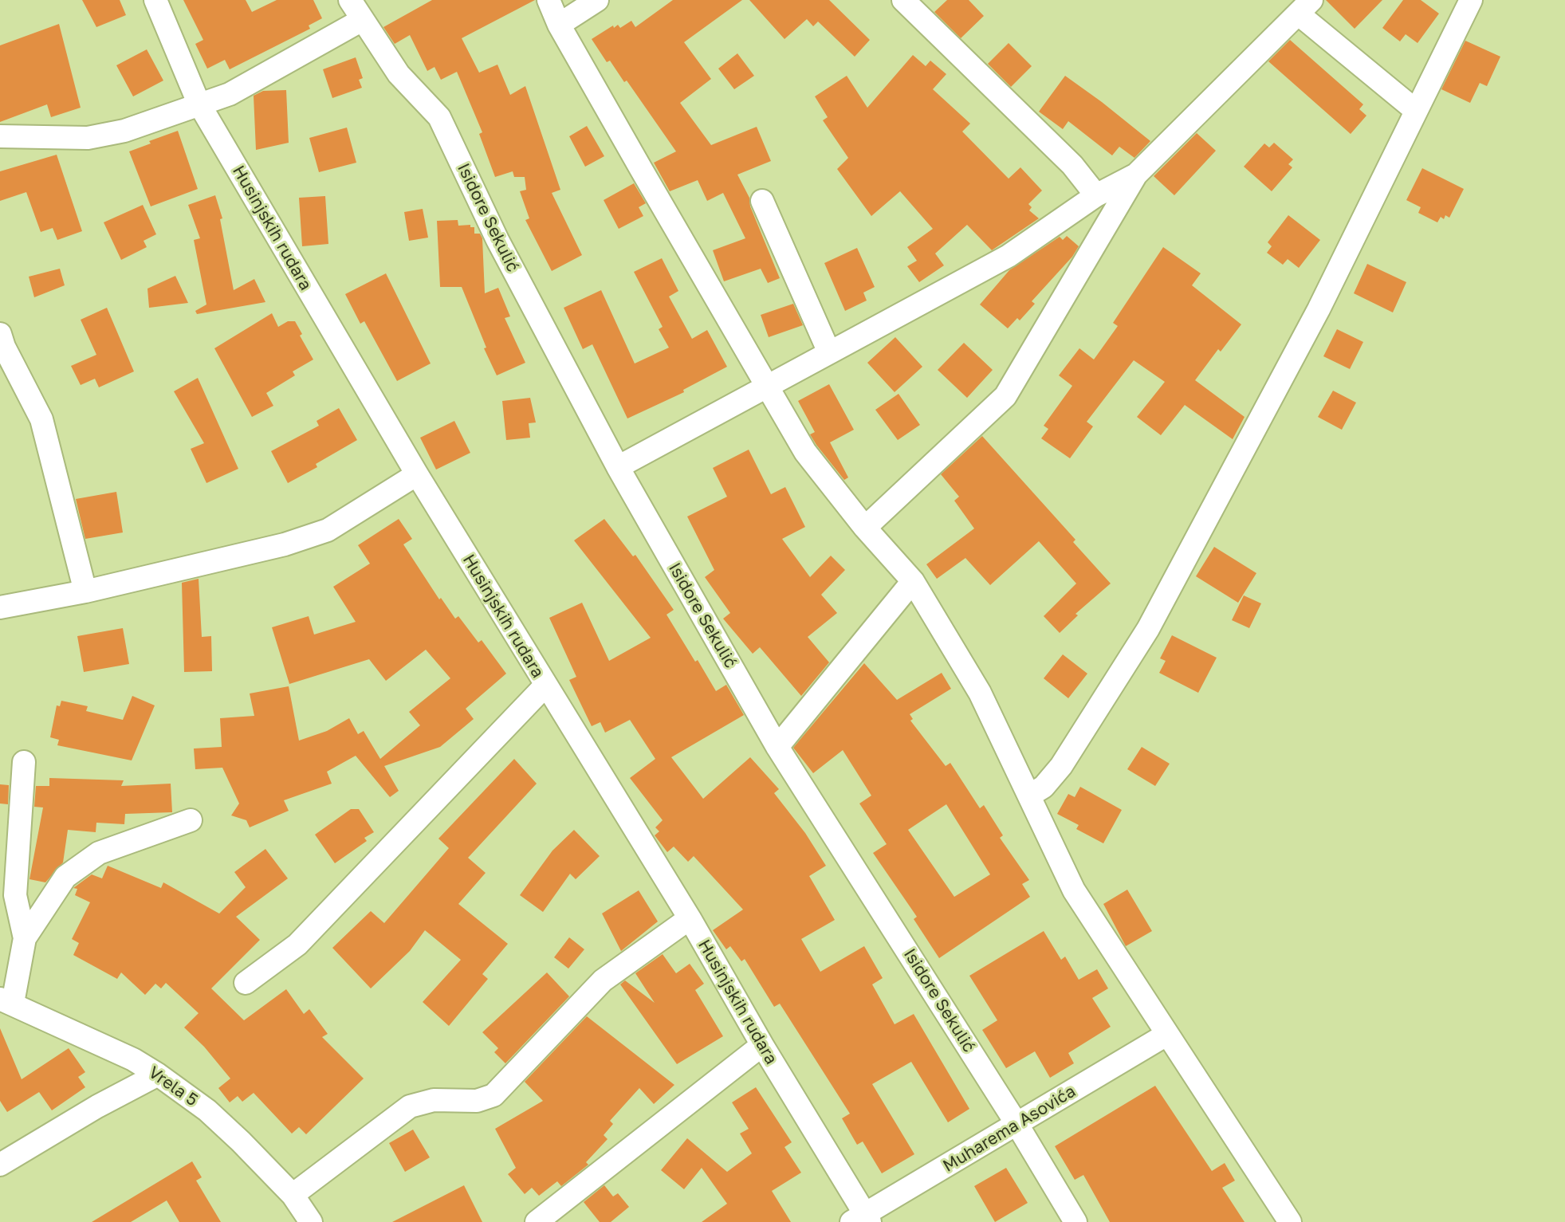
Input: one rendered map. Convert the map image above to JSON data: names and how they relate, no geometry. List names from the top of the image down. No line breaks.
{"streets":{"street":["Isidore Sekulić","Husinjskih rudara","Vrela 5","Muharema Asovića"]},"crossings":[["Isidore Sekulić","Muharema Asovića"],["Husinjskih rudara","Muharema Asovića"]]}
